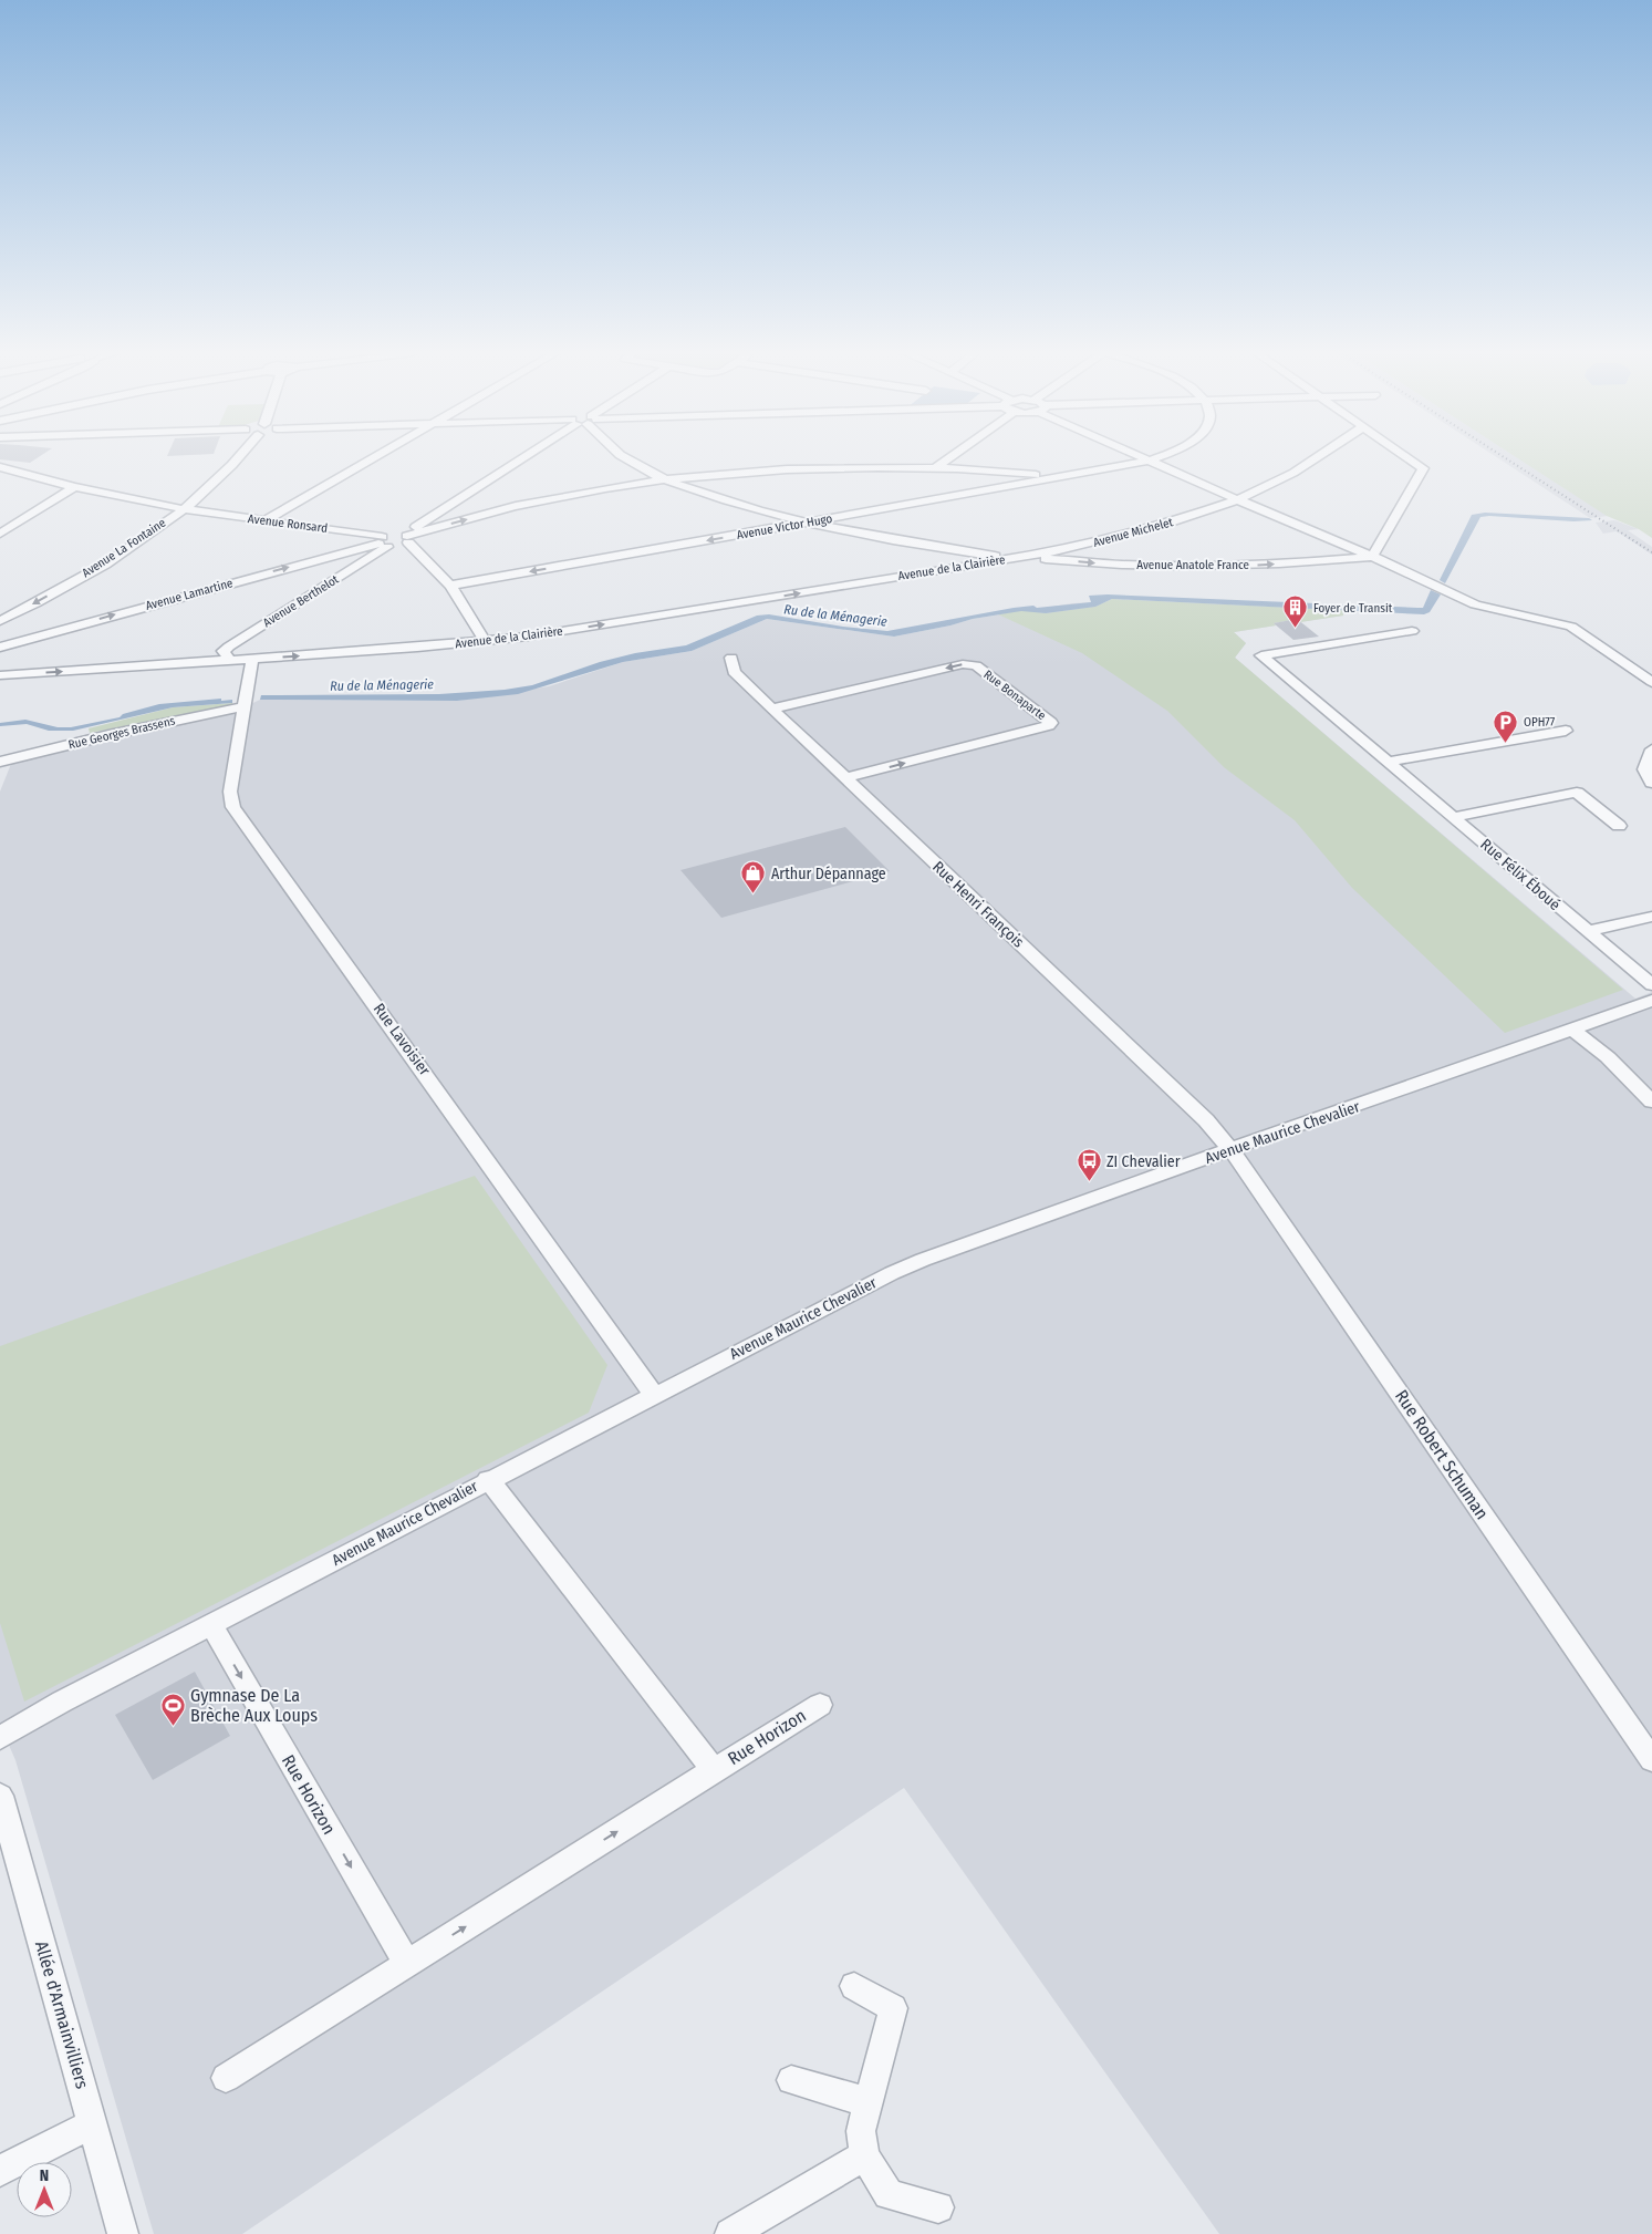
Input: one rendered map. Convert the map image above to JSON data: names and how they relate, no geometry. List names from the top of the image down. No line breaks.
{"streets":{"street":["Avenue Ronsard","Avenue Victor Hugo","Avenue Michelet","Avenue La Fontaine","Avenue Anatole France","Avenue de la Clairière","Avenue Lamartine","Avenue Berthelot","Rue Bonaparte","Rue Georges Brassens","Rue Félix Éboué","Rue Henri François","Rue Lavoisier","Avenue Maurice Chevalier","Rue Robert Schuman","Rue Horizon","Allée d'Armainvilliers"]},"crossings":[["Avenue Ronsard","Avenue La Fontaine"],["Avenue Ronsard","Avenue Lamartine"],["Avenue Ronsard","Avenue Berthelot"],["Avenue Victor Hugo","Avenue Lamartine"],["Avenue Michelet","Avenue Anatole France"],["Avenue Michelet","Avenue de la Clairière"],["Avenue Anatole France","Avenue de la Clairière"],["Avenue de la Clairière","Avenue Berthelot"],["Avenue de la Clairière","Rue Lavoisier"],["Avenue Lamartine","Avenue Berthelot"],["Rue Bonaparte","Rue Henri François"],["Rue Georges Brassens","Rue Lavoisier"],["Rue Henri François","Avenue Maurice Chevalier"],["Rue Henri François","Rue Robert Schuman"],["Rue Lavoisier","Avenue Maurice Chevalier"],["Avenue Maurice Chevalier","Rue Robert Schuman"],["Avenue Maurice Chevalier","Rue Horizon"]],"water":["Ru de la Ménagerie"],"places":{"building":["Foyer de Transit"],"parking":["OPH77"],"shop":["Arthur Dépannage"],"bus stop":["ZI Chevalier"],"sports":["Gymnase De La Brèche Aux Loups"]},"north":"top"}
